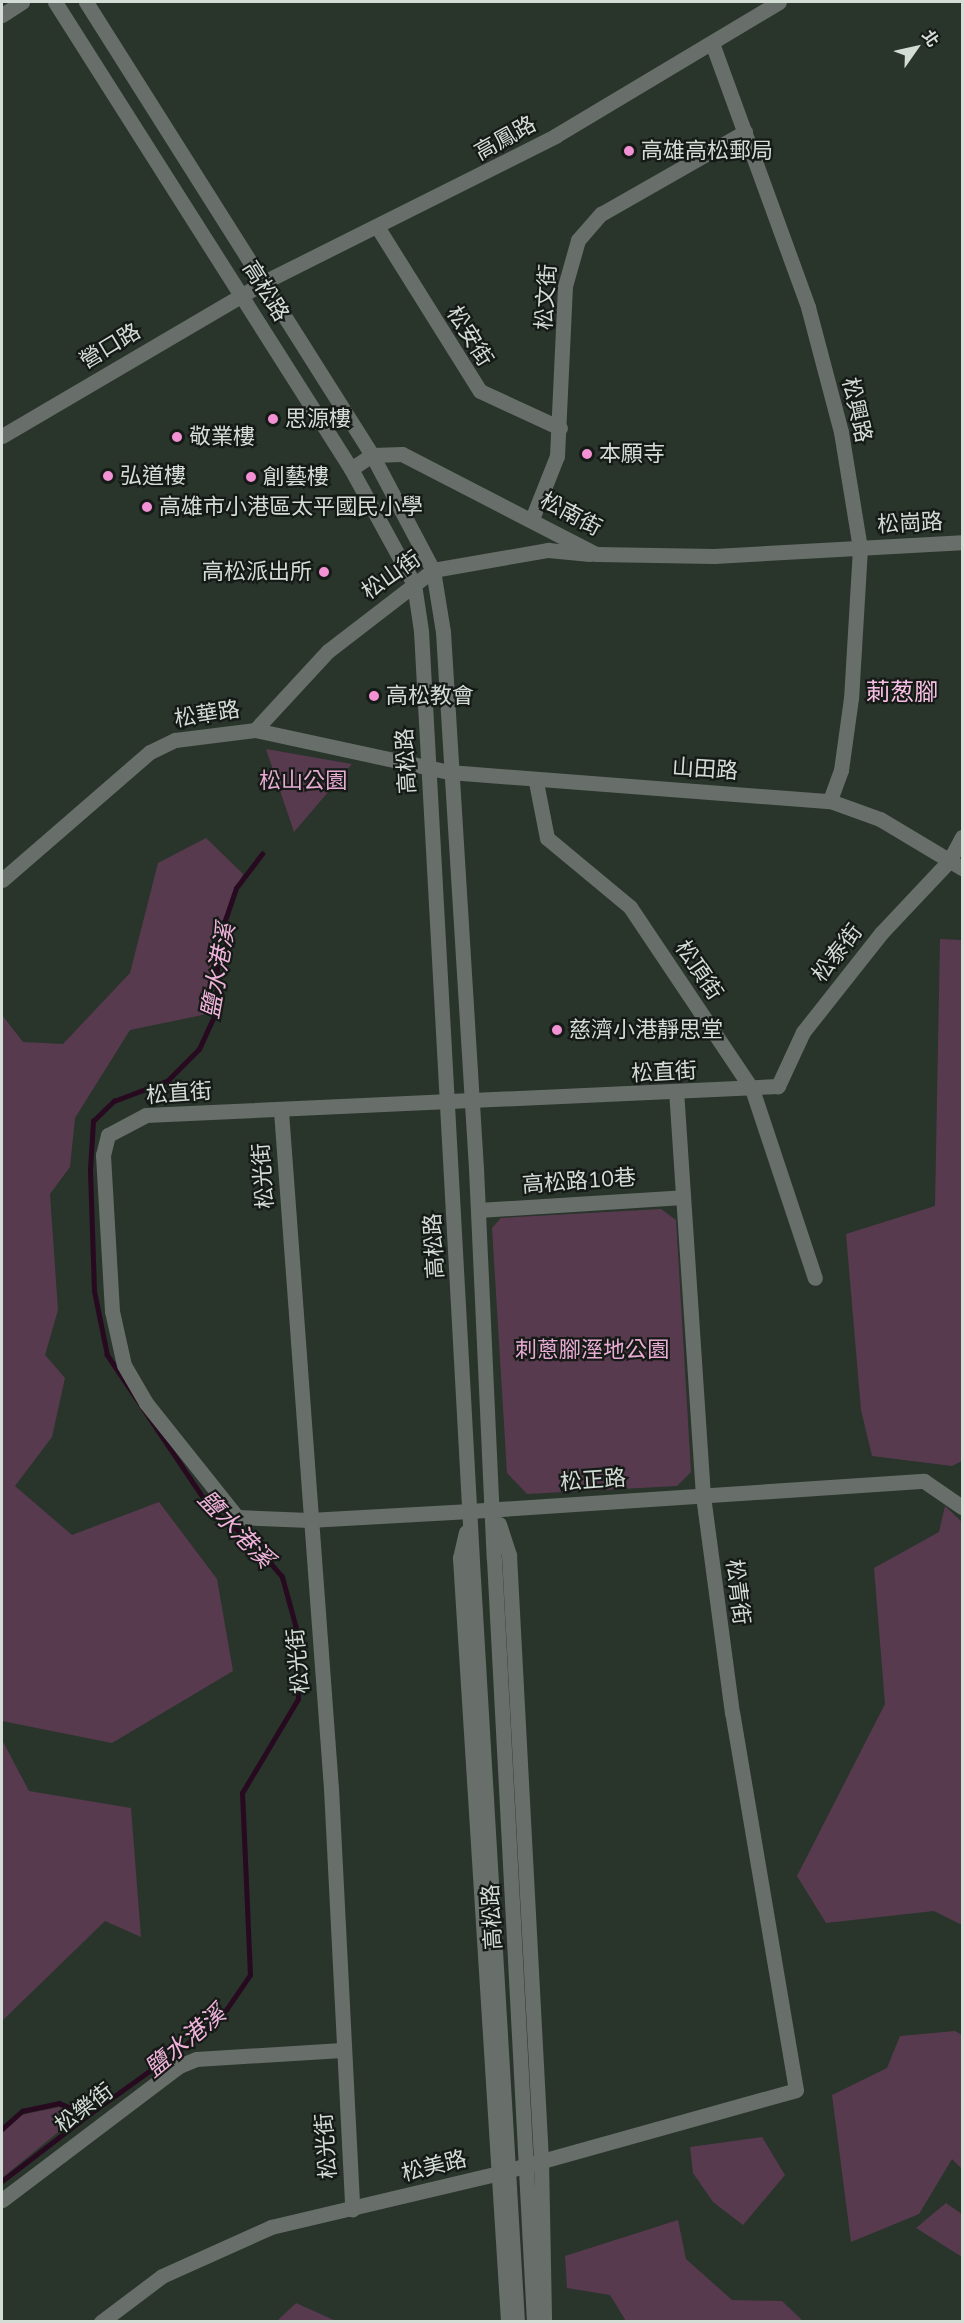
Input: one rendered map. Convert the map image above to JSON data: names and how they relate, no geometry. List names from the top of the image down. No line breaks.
{"streets":{"street":["高鳳路","高松路","松文街","松安街","營口路","松興路","松南街","松崗路","松山街","松華路","山田路","松泰街","松頂街","松直街","松光街","高松路10巷","松正路","松青街","松樂街","松美路"]},"crossings":[["高鳳路","高松路"],["高鳳路","松安街"],["高鳳路","營口路"],["高鳳路","松興路"],["高松路","營口路"],["高松路","松南街"],["高松路","松山街"],["高松路","松華路"],["高松路","山田路"],["高松路","松直街"],["高松路","高松路10巷"],["高松路","松正路"],["高松路","松美路"],["松文街","松安街"],["松文街","松興路"],["松文街","松南街"],["松興路","松南街"],["松興路","松崗路"],["松興路","山田路"],["松南街","松崗路"],["松南街","松山街"],["松山街","松華路"],["松華路","山田路"],["山田路","松泰街"],["山田路","松頂街"],["松泰街","松頂街"],["松泰街","松直街"],["松頂街","松直街"],["松直街","松光街"],["松直街","松正路"],["松直街","松青街"],["松光街","松正路"],["松光街","松樂街"],["松光街","松美路"],["高松路10巷","松青街"],["松正路","松青街"],["松青街","松美路"]],"districts":["莿葱腳"],"water":["鹽水港溪"],"parks":["松山公園","刺蔥腳溼地公園"],"places":["高雄高松郵局","思源樓","敬業樓","本願寺","弘道樓","創藝樓","高雄市小港區太平國民小學","高松派出所","高松教會","慈濟小港靜思堂"],"north":"top right"}
